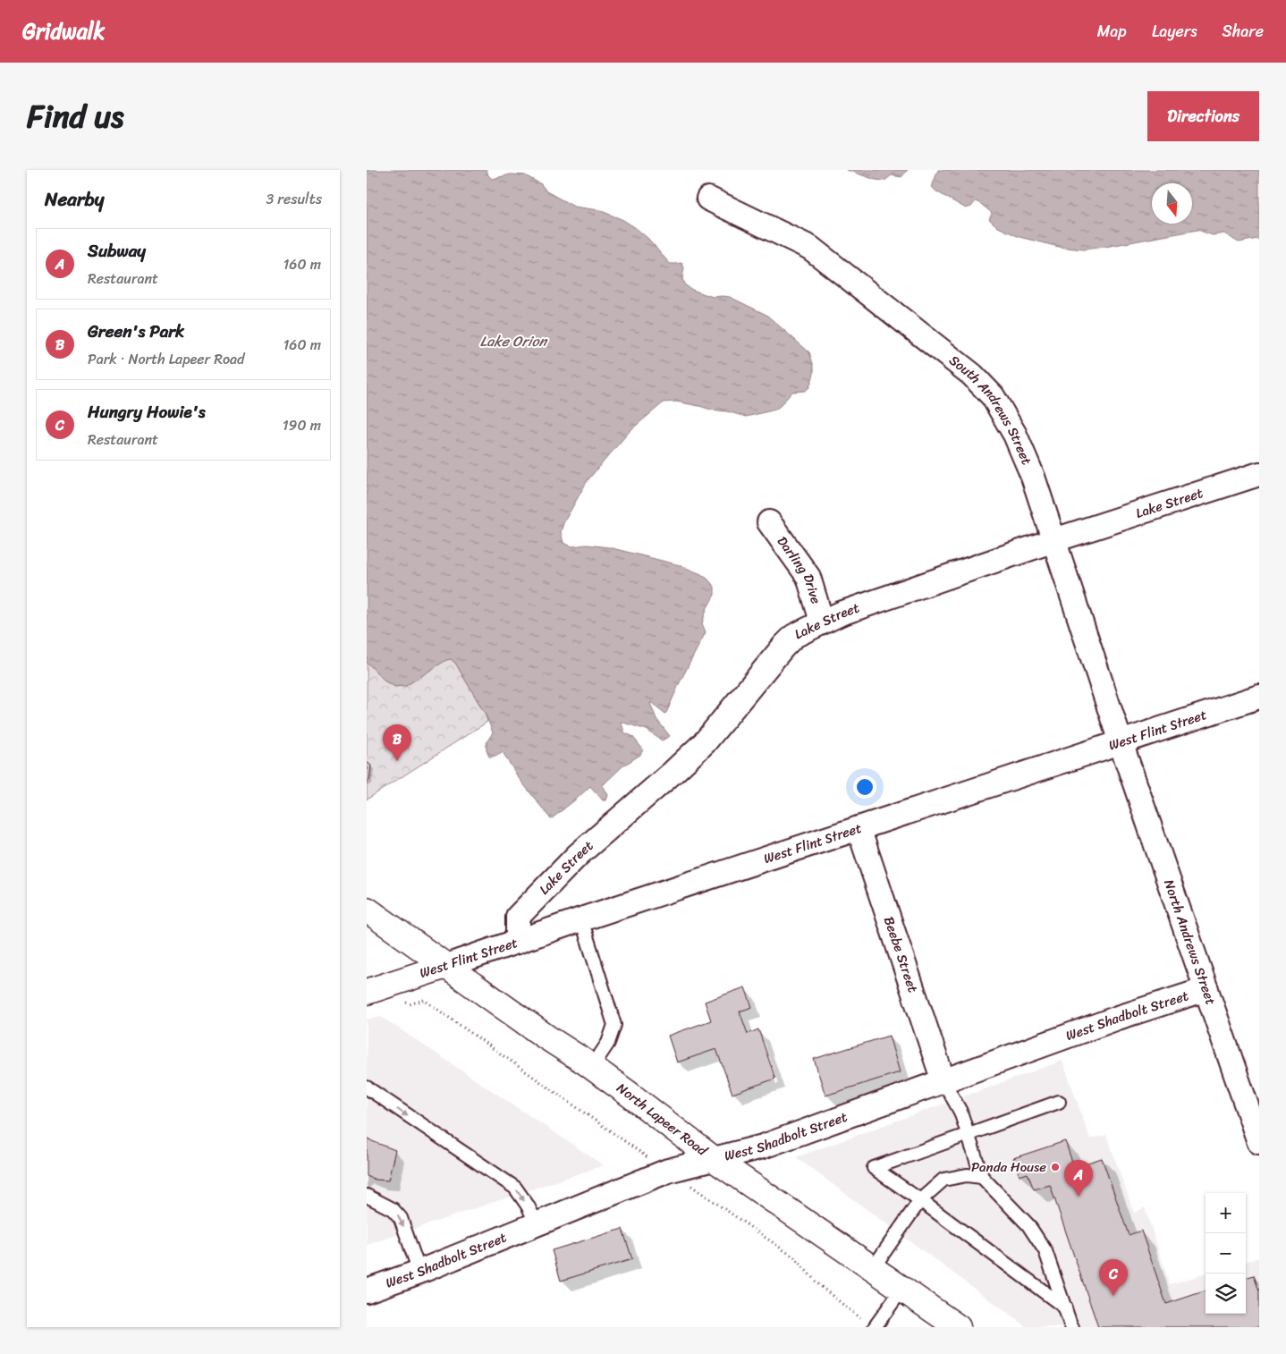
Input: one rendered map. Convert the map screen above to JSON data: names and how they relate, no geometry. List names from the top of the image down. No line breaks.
{"streets":{"main road":["West Flint Street","North Lapeer Road"],"street":["South Andrews Street","Lake Street","Darling Drive","North Andrews Street","Beebe Street","West Shadbolt Street"]},"crossings":[["South Andrews Street","Lake Street"],["South Andrews Street","West Flint Street"],["South Andrews Street","North Andrews Street"],["Lake Street","Darling Drive"],["Lake Street","West Flint Street"],["West Flint Street","North Andrews Street"],["West Flint Street","Beebe Street"],["West Flint Street","North Lapeer Road"],["North Andrews Street","West Shadbolt Street"],["Beebe Street","West Shadbolt Street"],["West Shadbolt Street","North Lapeer Road"]],"water":["Lake Orion"],"places":["Panda House"],"north":"bottom","page":{"header":"Gridwalk","nav":["Map","Layers","Share"],"title":"Find us","buttons":"Directions","heading":["Nearby","3 results"],"list":[{"mark":"A","name":"Subway","note":"Restaurant","value":"160 m"},{"mark":"B","name":"Green's Park","note":"Park · North Lapeer Road","value":"160 m"},{"mark":"C","name":"Hungry Howie's","note":"Restaurant","value":"190 m"}],"pins":["B","A","C"],"map_buttons":["+","−"]}}
